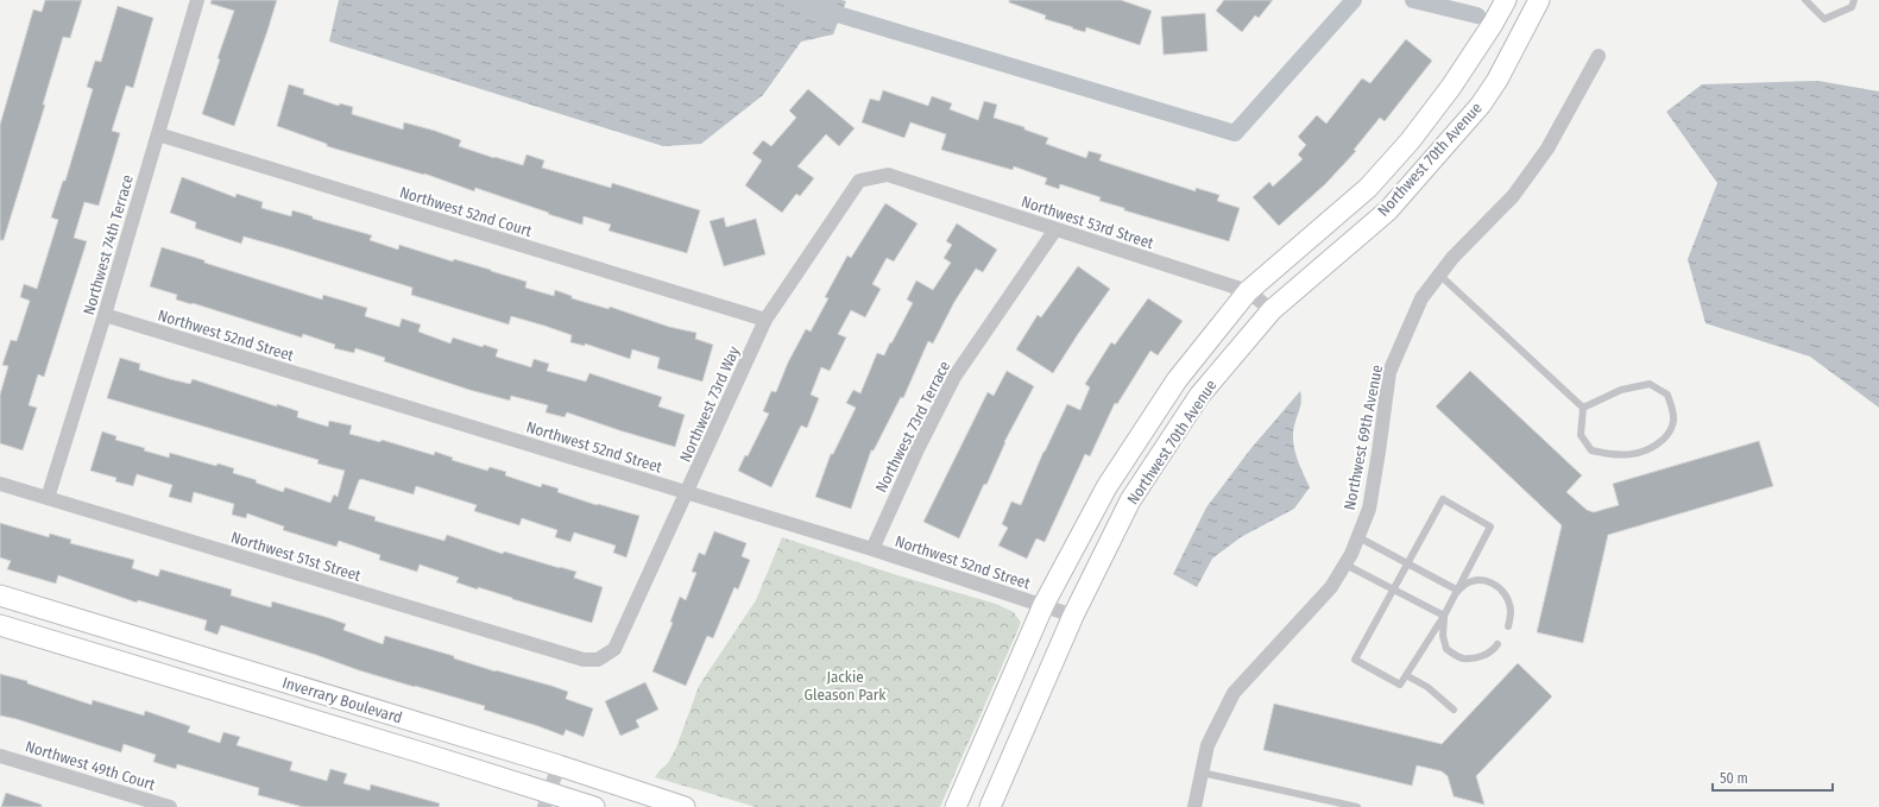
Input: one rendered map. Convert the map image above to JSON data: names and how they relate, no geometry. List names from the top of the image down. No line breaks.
{"streets":{"street":["Northwest 70th Avenue","Northwest 52nd Court","Northwest 53rd Street","Northwest 74th Terrace","Northwest 52nd Street","Northwest 73rd Way","Northwest 73rd Terrace","Northwest 69th Avenue","Northwest 51st Street","Inverrary Boulevard","Northwest 49th Court"]},"crossings":[["Northwest 70th Avenue","Northwest 53rd Street"],["Northwest 70th Avenue","Northwest 52nd Street"],["Northwest 52nd Court","Northwest 74th Terrace"],["Northwest 52nd Court","Northwest 73rd Way"],["Northwest 53rd Street","Northwest 73rd Way"],["Northwest 53rd Street","Northwest 73rd Terrace"],["Northwest 74th Terrace","Northwest 52nd Street"],["Northwest 74th Terrace","Northwest 51st Street"],["Northwest 52nd Street","Northwest 73rd Way"],["Northwest 52nd Street","Northwest 73rd Terrace"],["Northwest 73rd Way","Northwest 51st Street"]],"parks":["Jackie Gleason Park"],"scale_bar":"50 m"}
